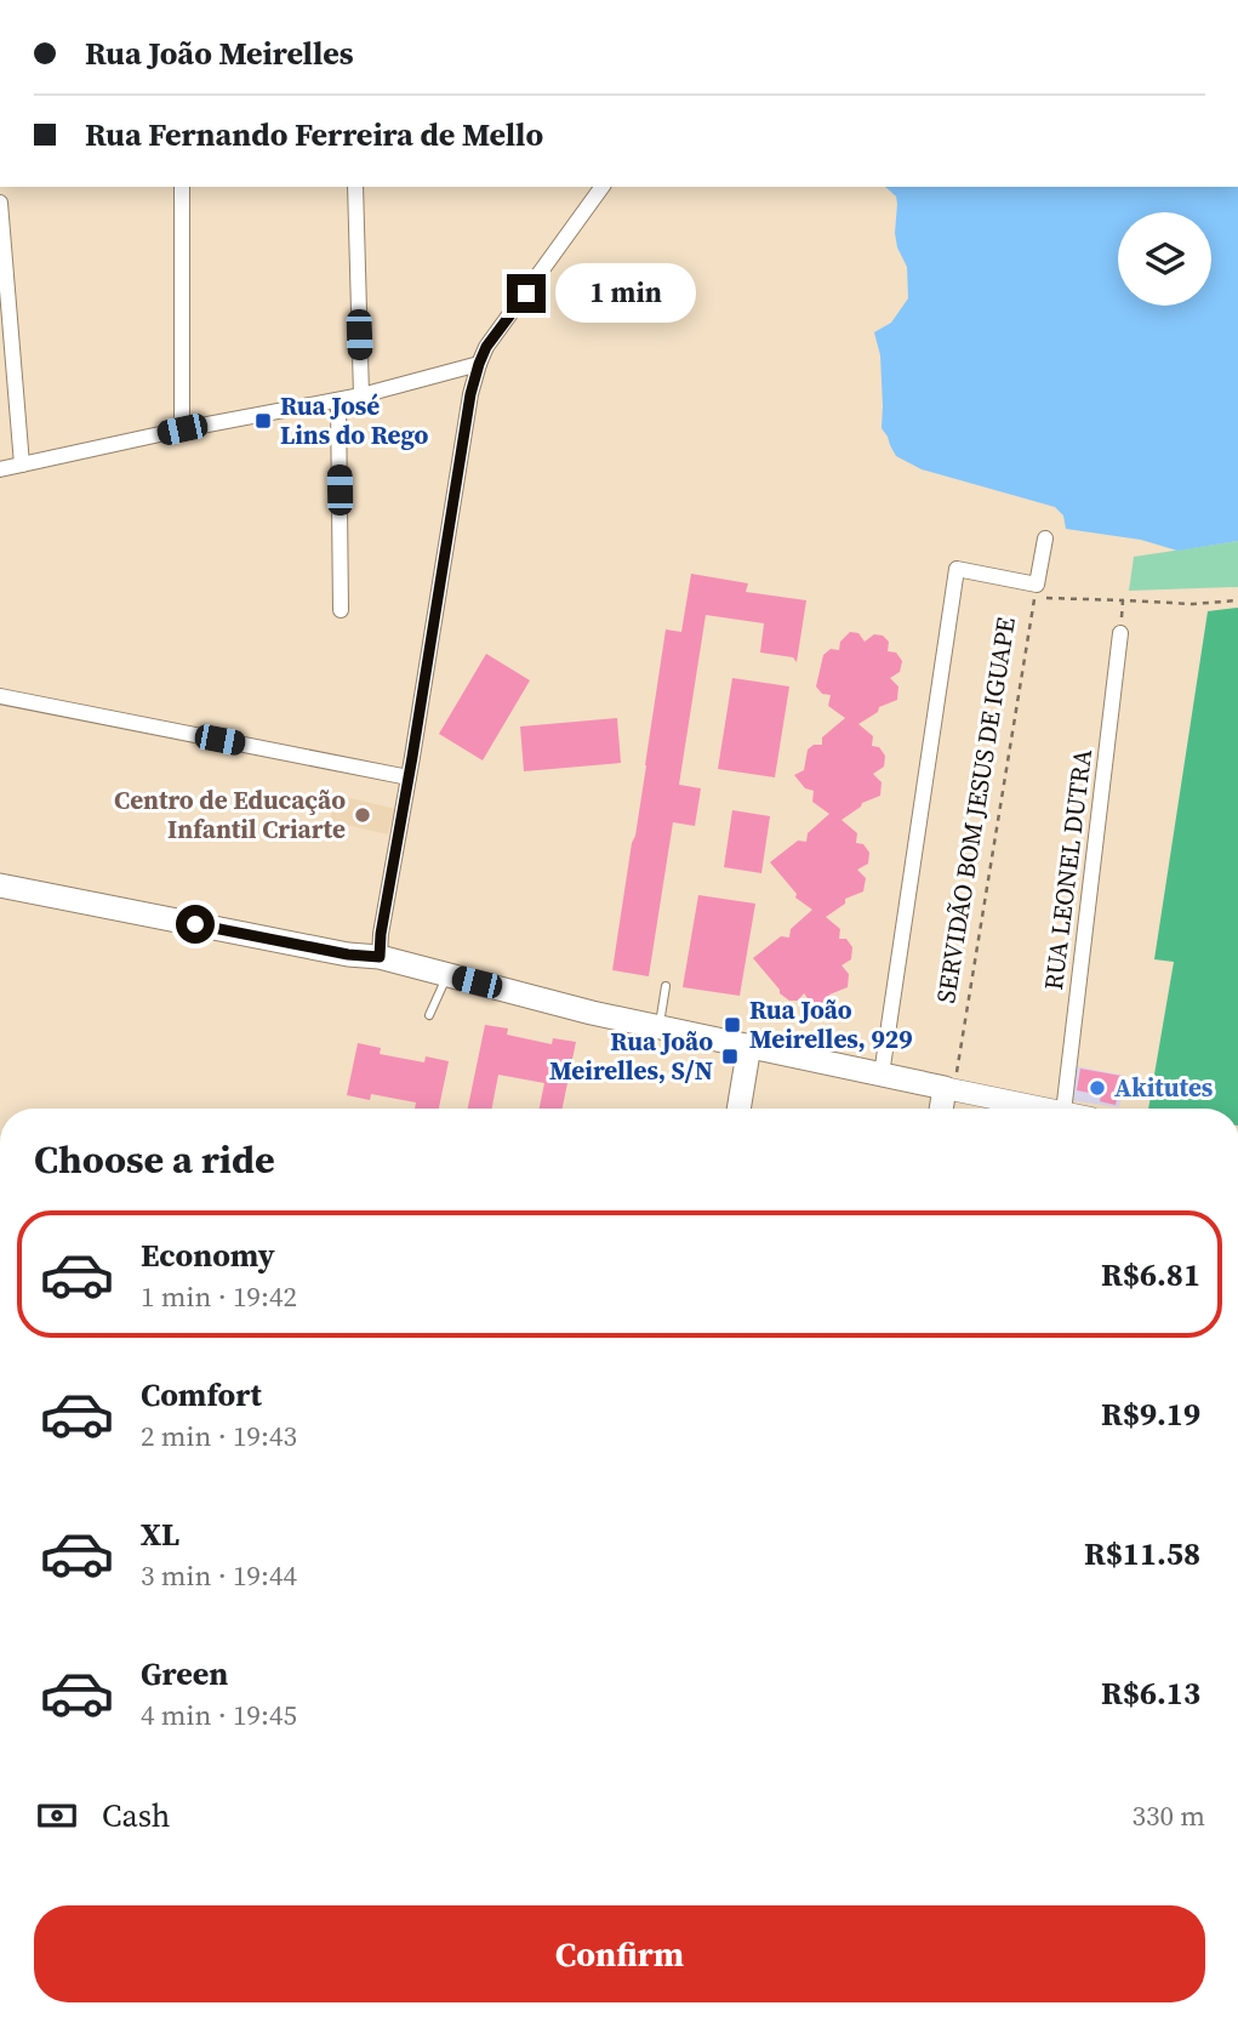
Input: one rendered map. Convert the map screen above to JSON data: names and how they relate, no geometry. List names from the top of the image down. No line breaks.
{"streets":{"street":["RUA LEONEL DUTRA"],"path":["SERVIDÃO BOM JESUS DE IGUAPE"]},"places":{"transit":["Rua José Lins do Rego","Rua João Meirelles, 929","Rua João Meirelles, S/N"],"other":["Centro de Educação Infantil Criarte","Akitutes"]},"page":{"banner":["Rua João Meirelles","Rua Fernando Ferreira de Mello"],"bubble":"1 min","heading":"Choose a ride","list":[{"name":"Economy","note":"1 min · 19:42","value":"R$6.81"},{"name":"Comfort","note":"2 min · 19:43","value":"R$9.19"},{"name":"XL","note":"3 min · 19:44","value":"R$11.58"},{"name":"Green","note":"4 min · 19:45","value":"R$6.13"}],"pay":["Cash","330 m"],"buttons":"Confirm"}}
